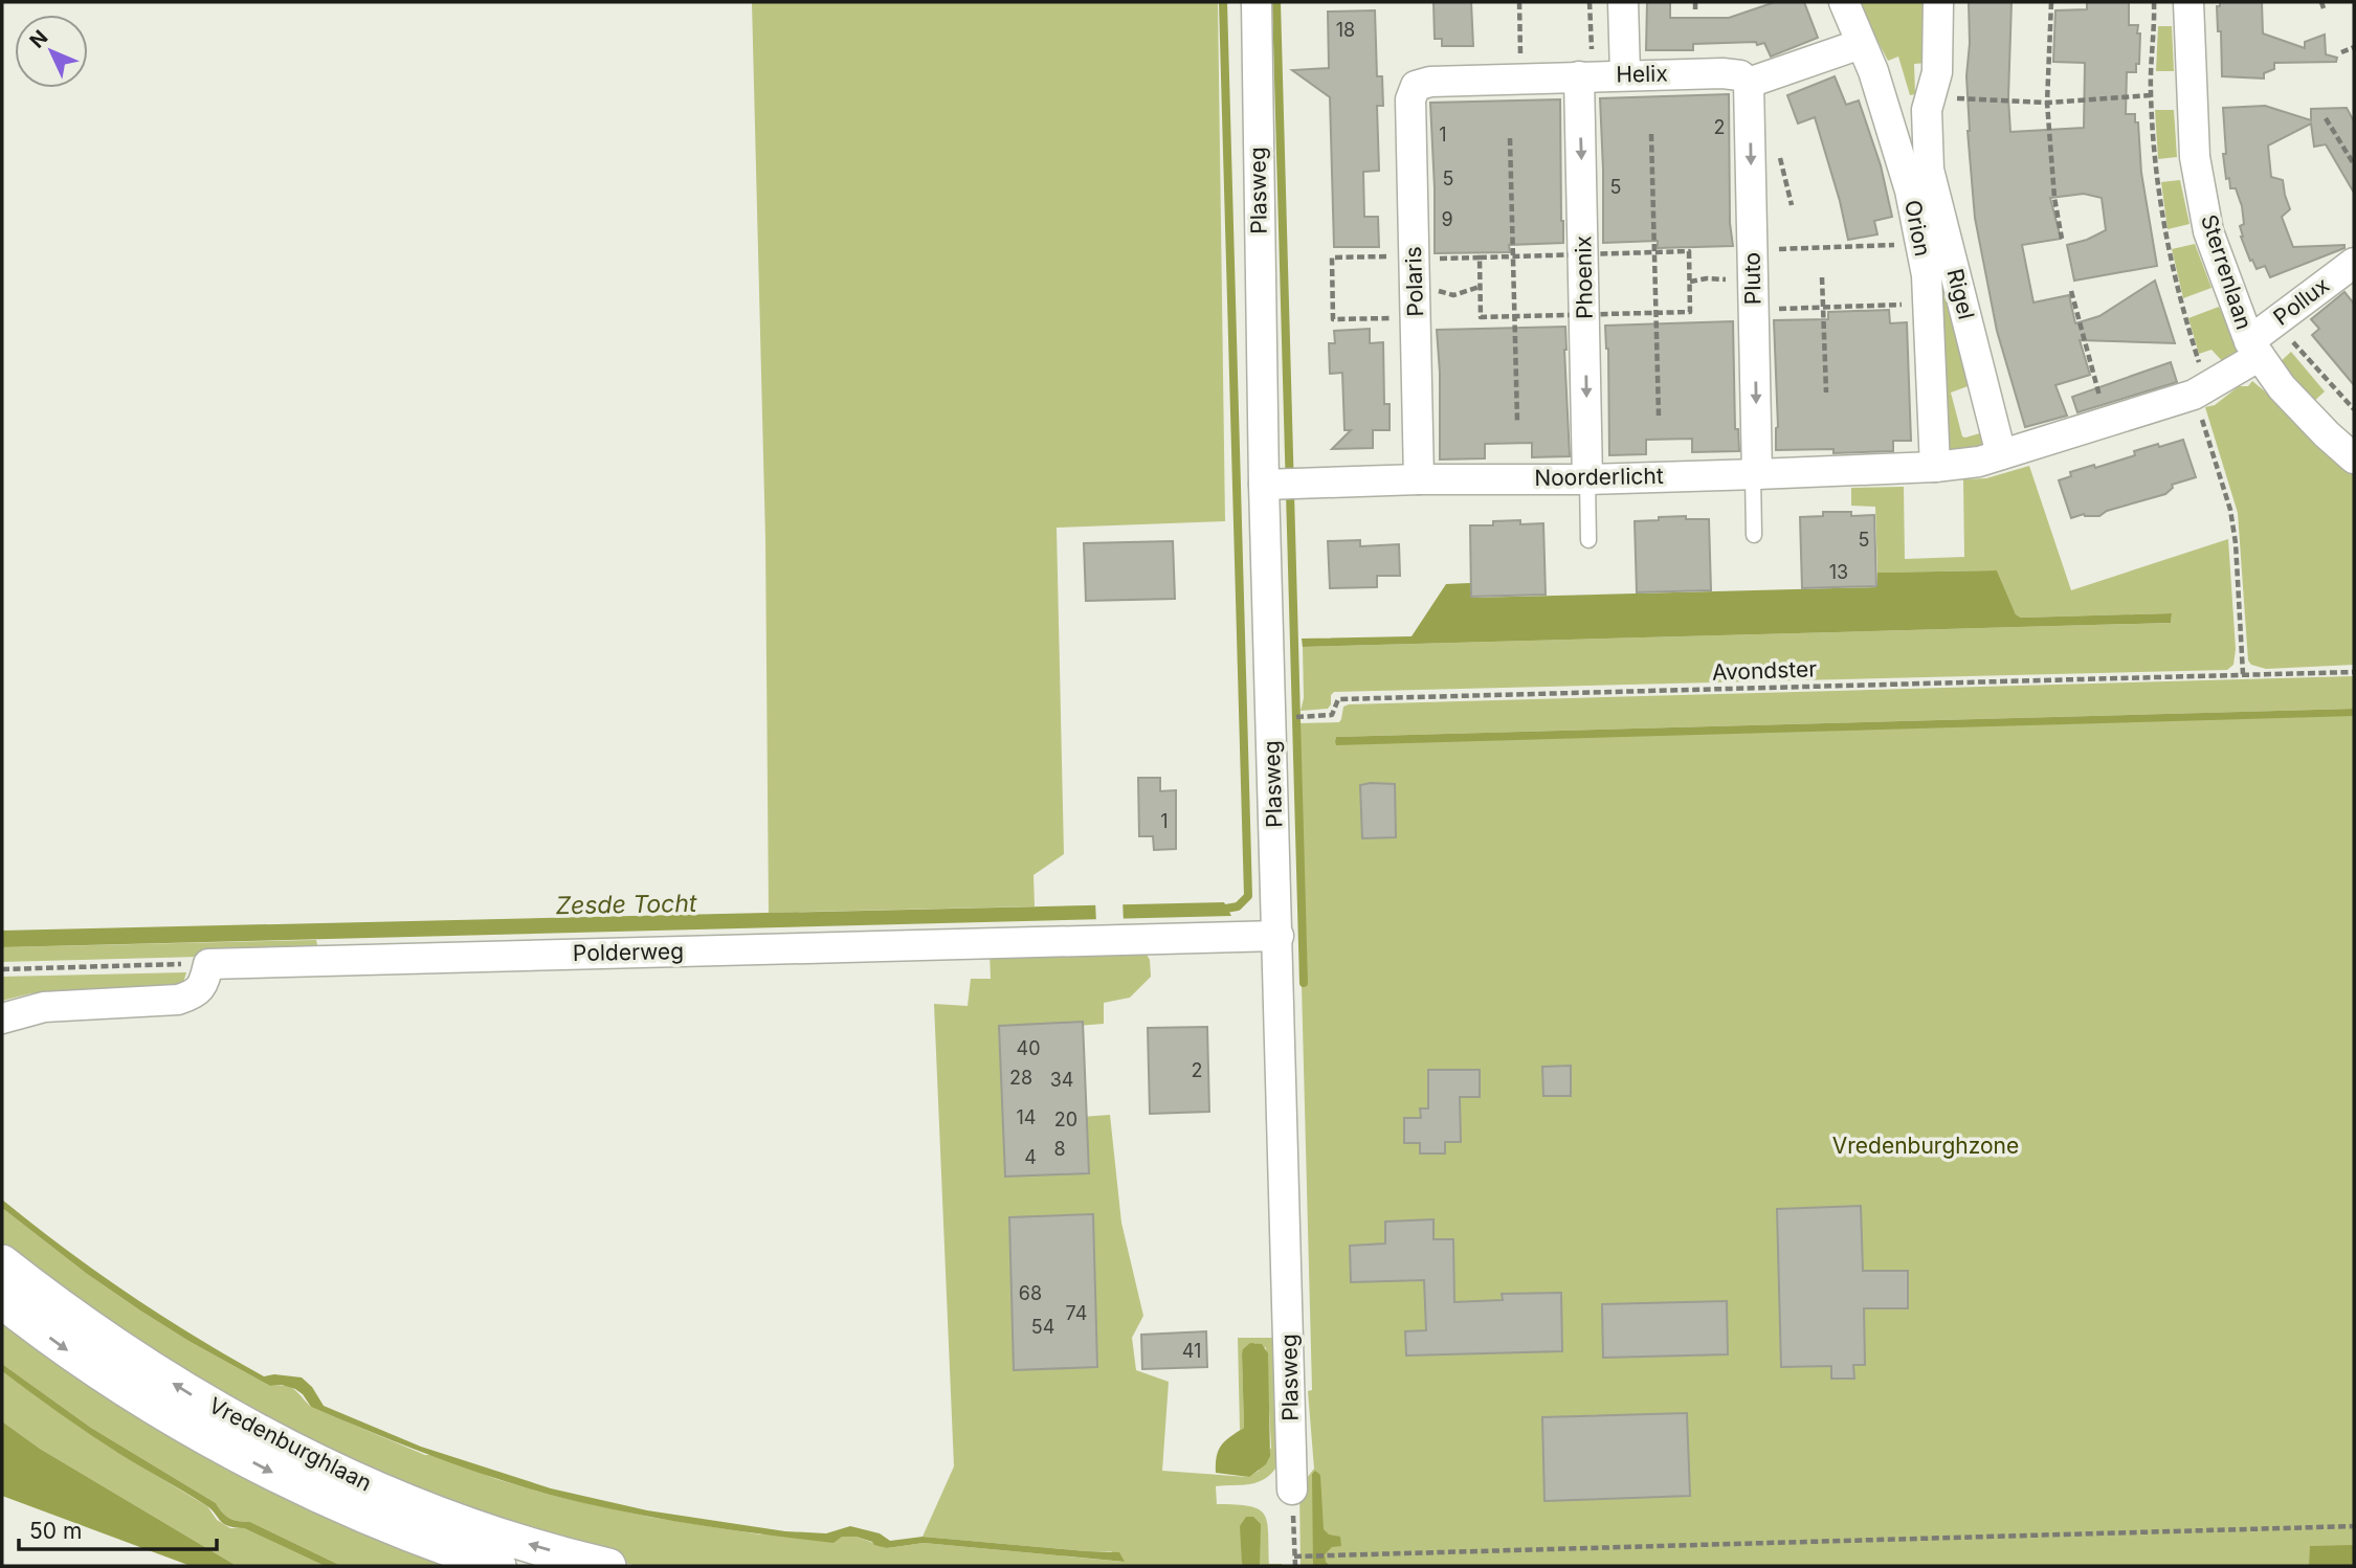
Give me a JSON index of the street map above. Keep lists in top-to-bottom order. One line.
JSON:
{"streets":{"street":["Helix","Plasweg","Orion","Sterrenlaan","Phoenix","Pluto","Polaris","Rigel","Pollux","Noorderlicht","Polderweg","Vredenburghlaan"],"path":["Avondster"]},"crossings":[["Helix","Phoenix"],["Helix","Pluto"],["Helix","Polaris"],["Plasweg","Noorderlicht"],["Plasweg","Polderweg"],["Orion","Noorderlicht"],["Sterrenlaan","Pollux"],["Phoenix","Noorderlicht"],["Pluto","Noorderlicht"],["Polaris","Noorderlicht"]],"one_way":["Phoenix","Pluto"],"water":["Zesde Tocht"],"parks":["Vredenburghzone"],"house_numbers":["18","2","1","5","5","9","5","13","1","40","2","28","34","14","20","8","4","68","74","54","41"],"scale_bar":"50 m","north":"top left"}
